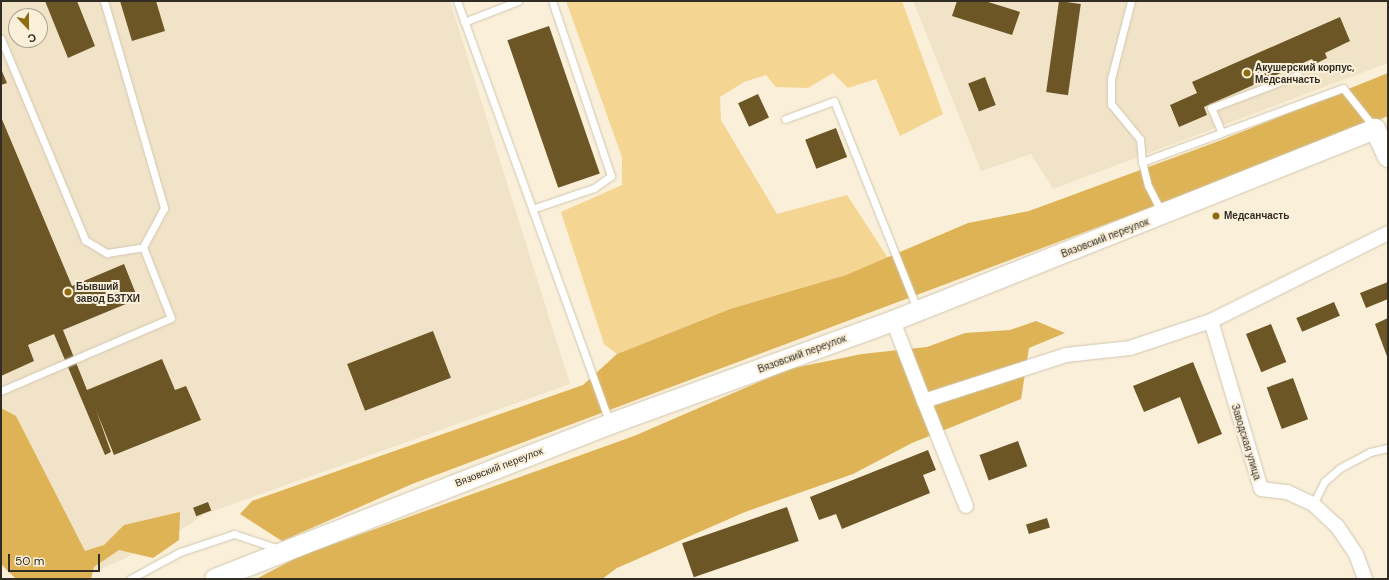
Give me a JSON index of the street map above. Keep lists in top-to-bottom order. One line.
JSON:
{"streets":{"street":["Вязовский переулок","Заводская улица"]},"places":["Акушерский корпус, Медсанчасть","Медсанчасть","Бывший завод БЗТХИ"],"scale_bar":"50 m","north":"bottom"}
